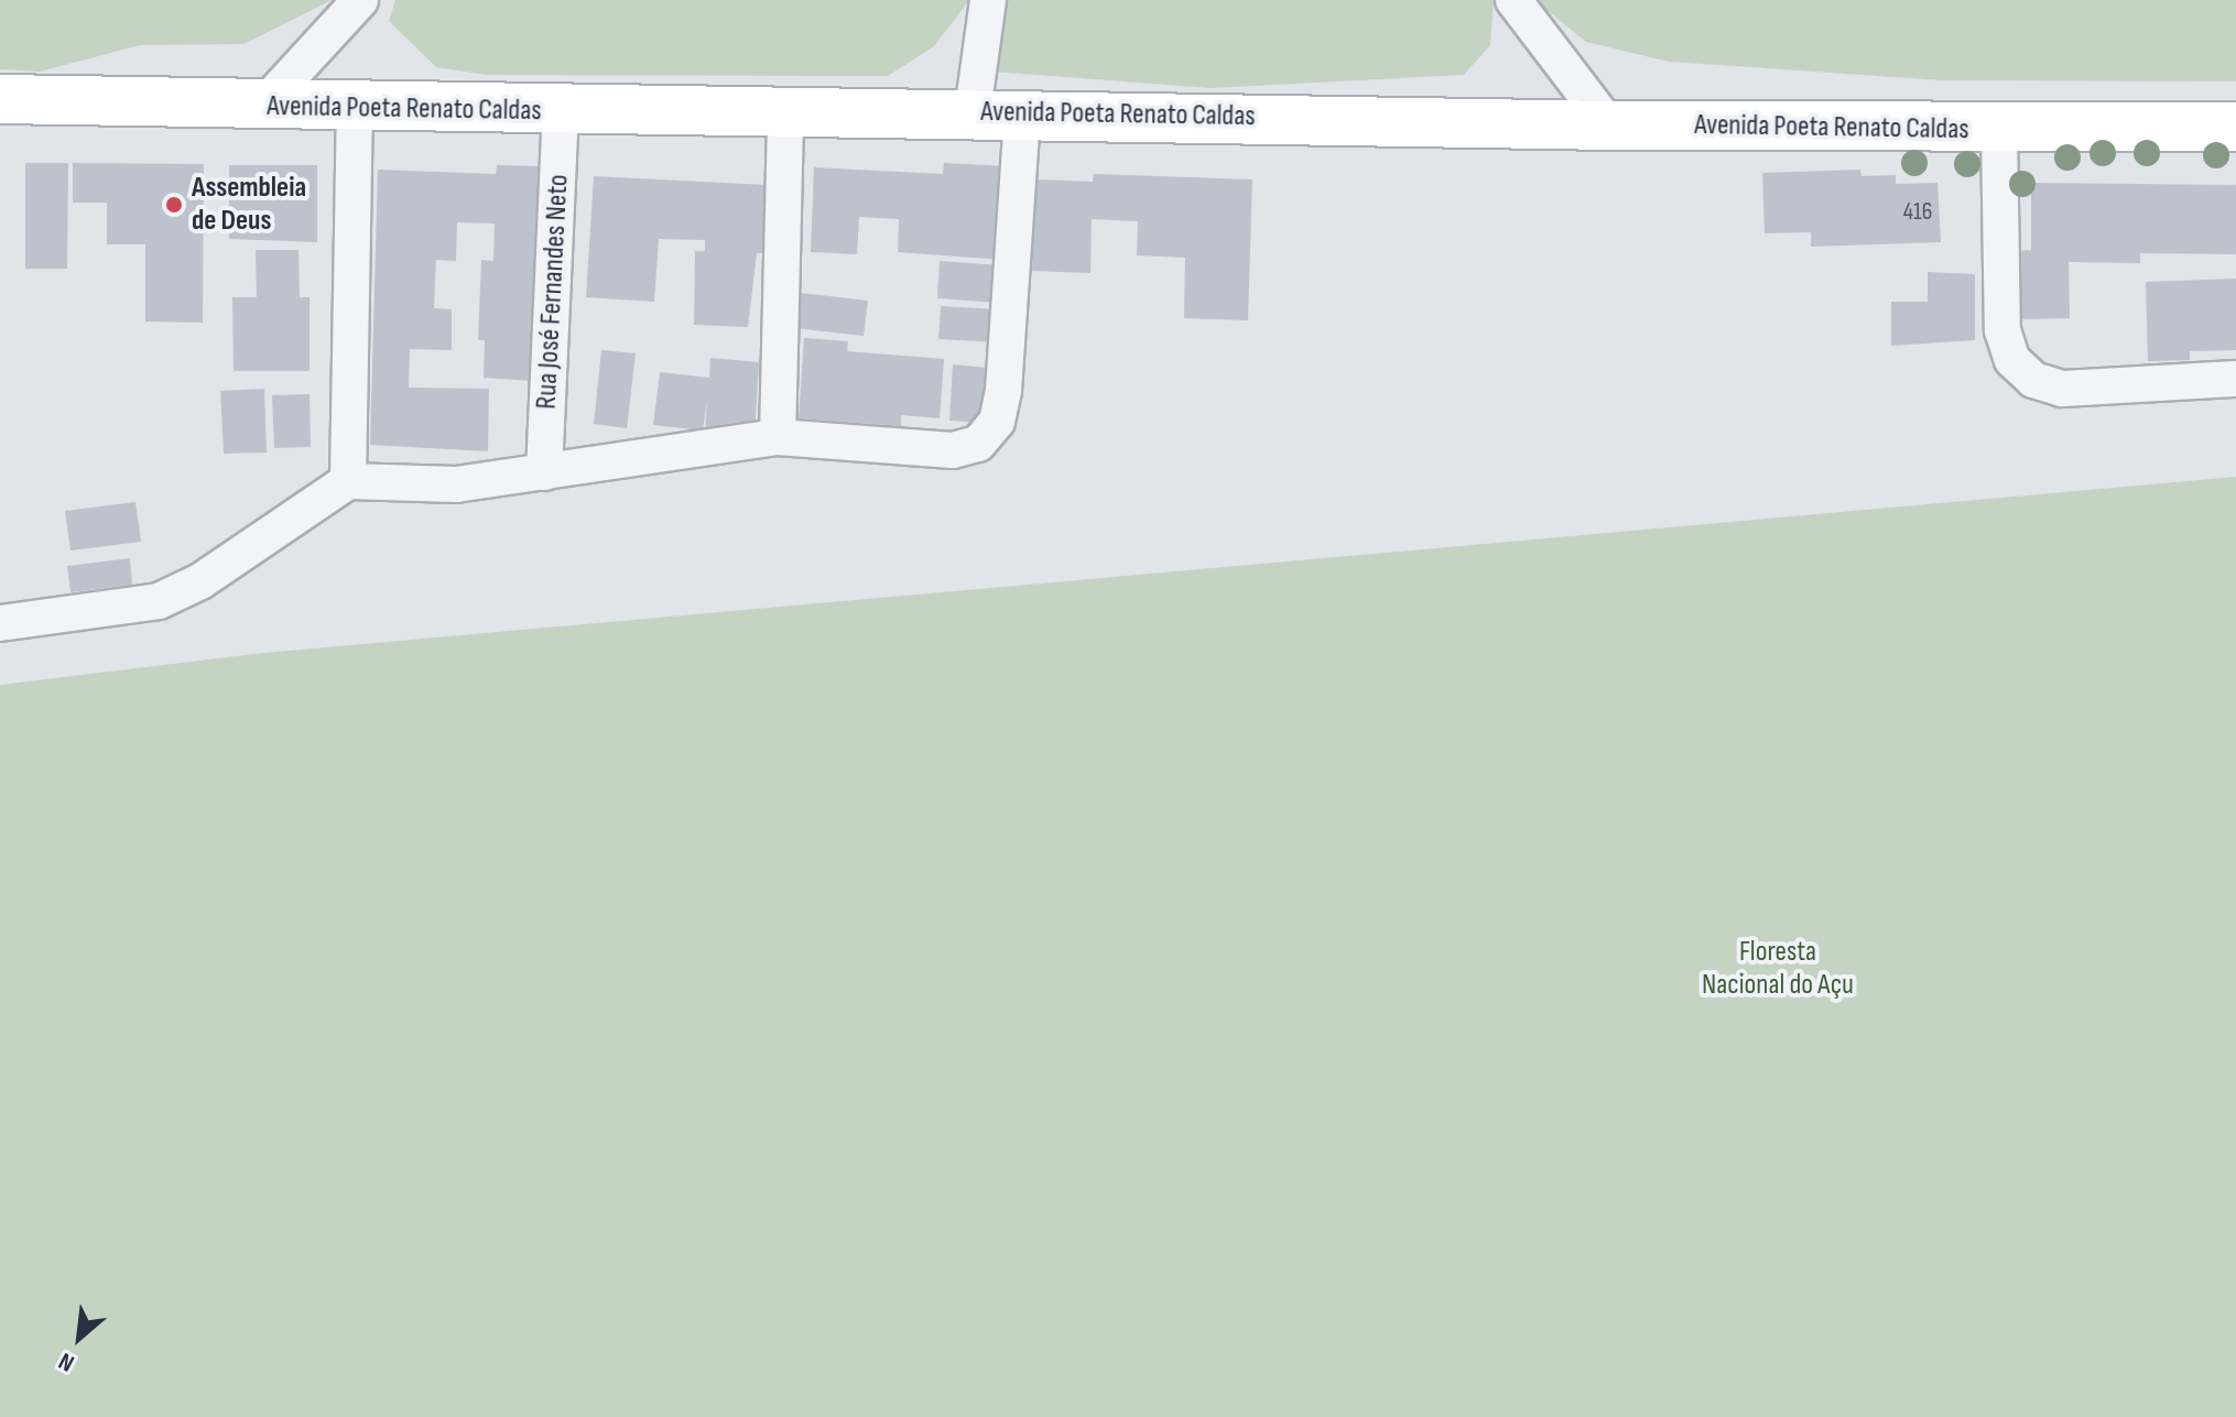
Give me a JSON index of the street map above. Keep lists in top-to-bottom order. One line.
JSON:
{"streets":{"main road":["Avenida Poeta Renato Caldas"],"street":["Rua José Fernandes Neto"]},"crossings":[["Avenida Poeta Renato Caldas","Rua José Fernandes Neto"]],"parks":["Floresta Nacional do Açu"],"places":["Assembleia de Deus"],"house_numbers":["416"],"north":"bottom left"}
